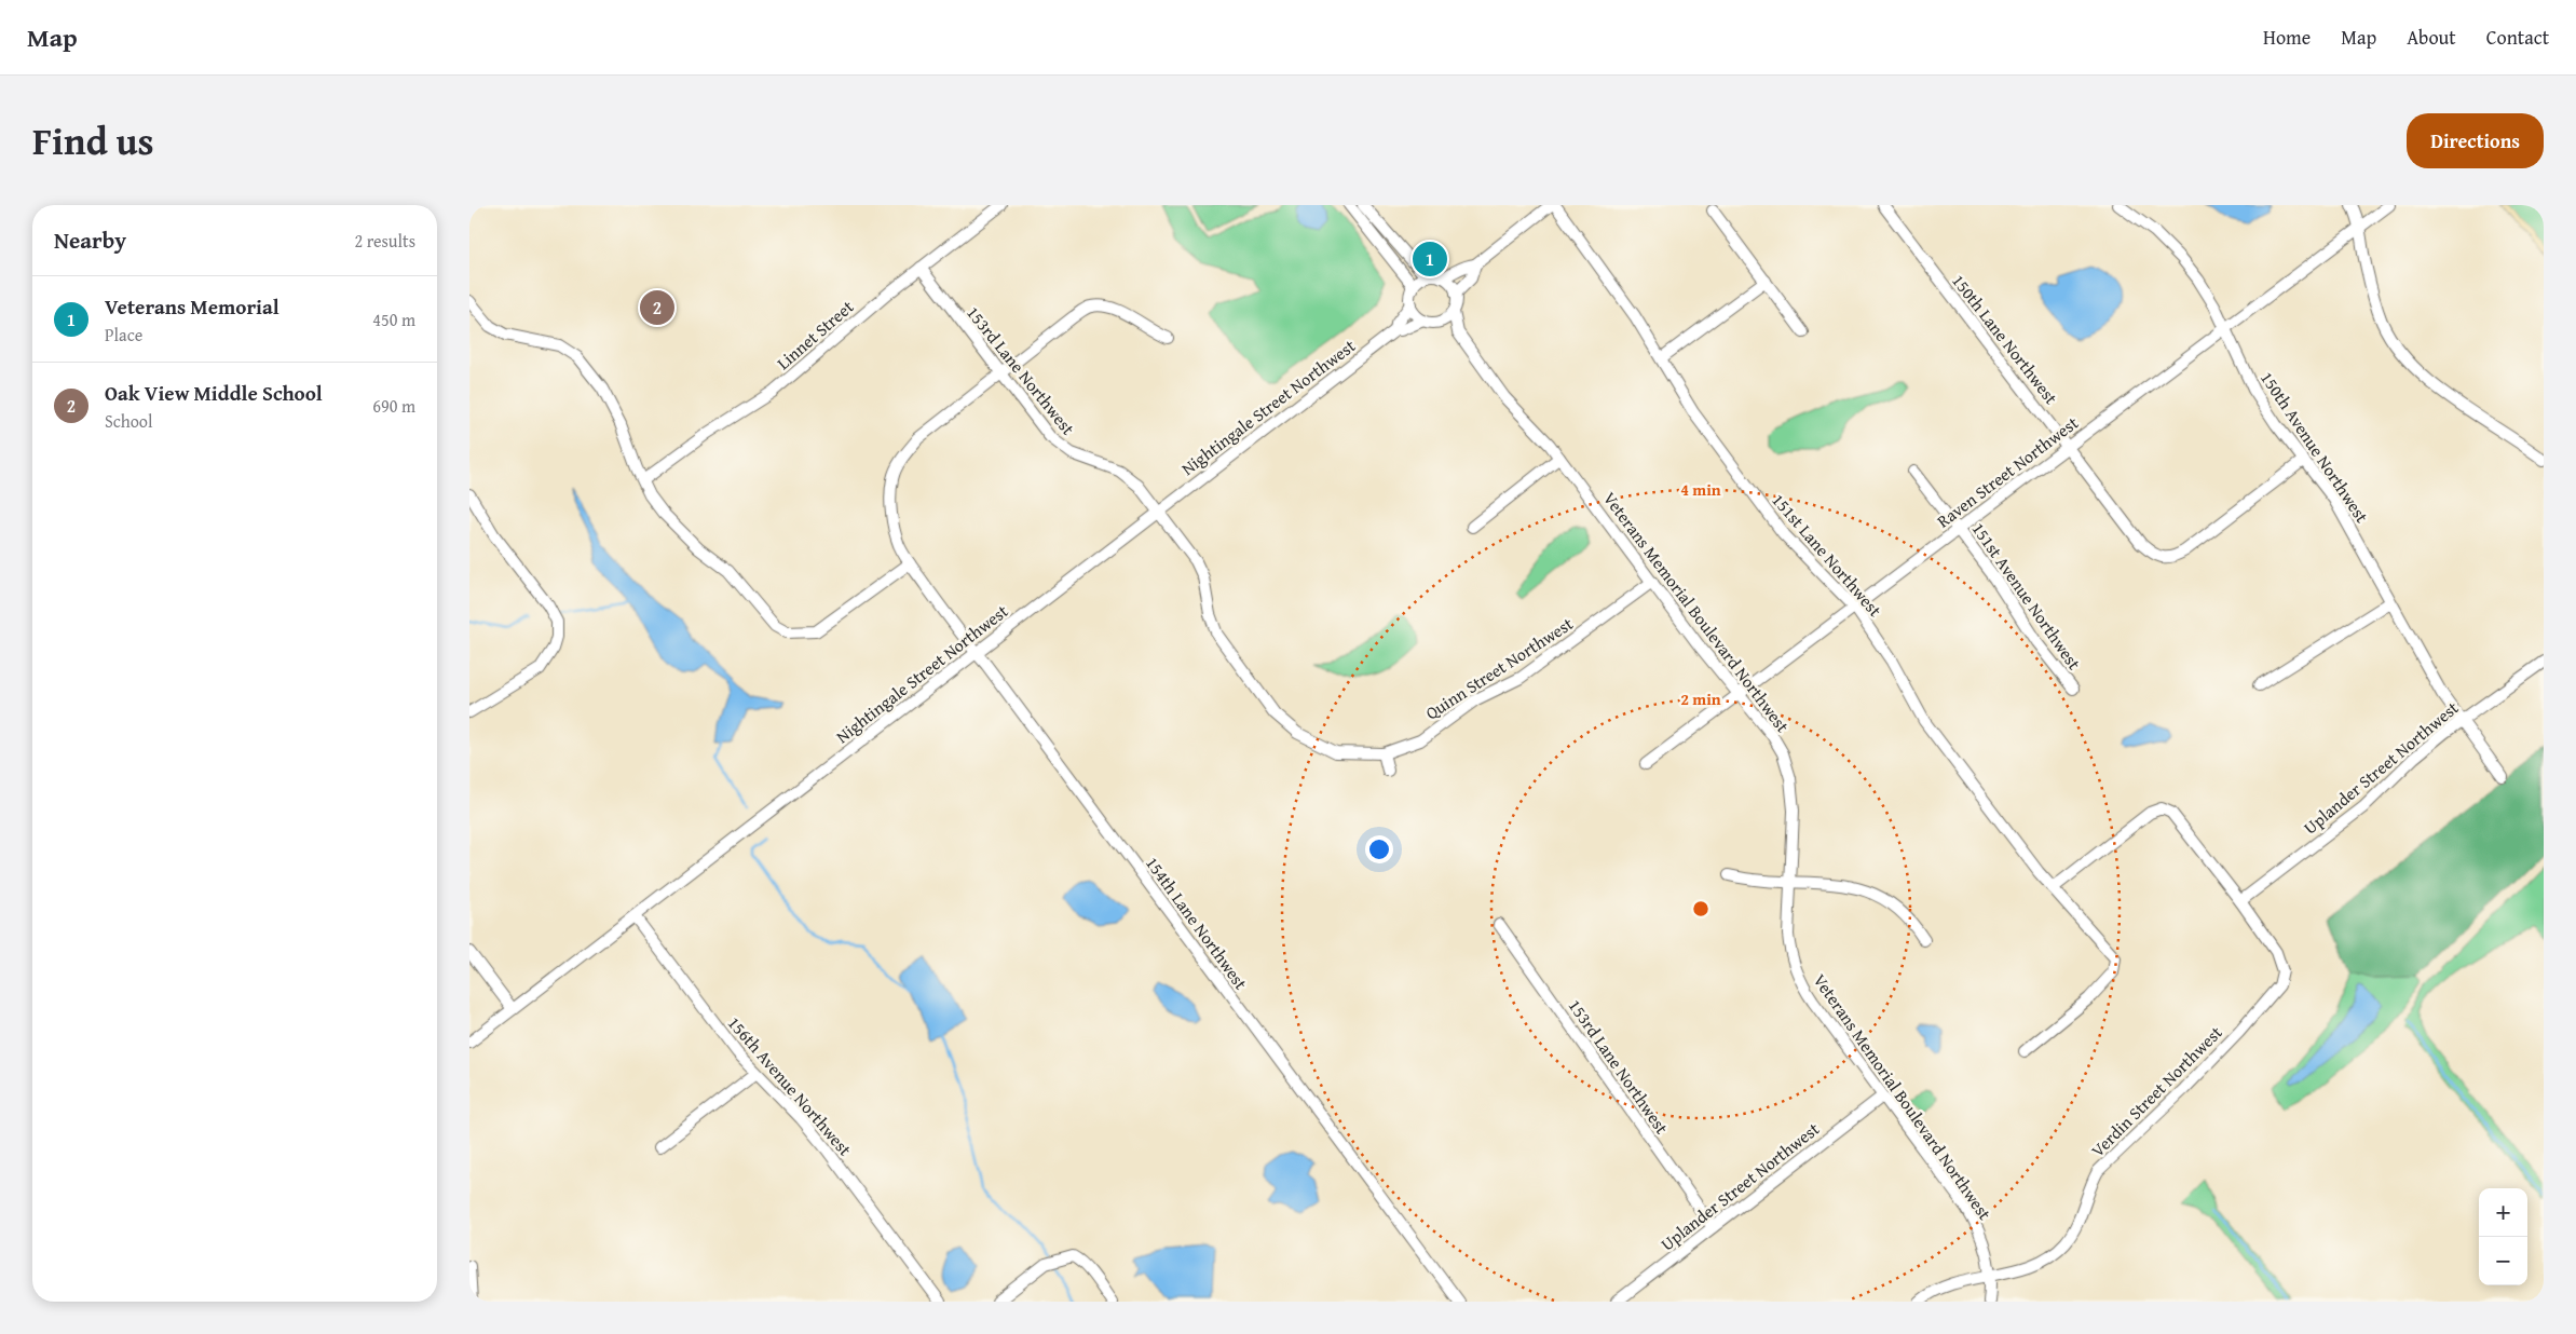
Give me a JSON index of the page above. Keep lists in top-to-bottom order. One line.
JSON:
{"streets":{"street":["Linnet Street","150th Lane Northwest","153rd Lane Northwest","Nightingale Street Northwest","150th Avenue Northwest","Raven Street Northwest","151st Lane Northwest","151st Avenue Northwest","Veterans Memorial Boulevard Northwest","Quinn Street Northwest","Uplander Street Northwest","154th Lane Northwest","156th Avenue Northwest","Verdin Street Northwest"]},"crossings":[["Linnet Street","153rd Lane Northwest"],["150th Lane Northwest","150th Avenue Northwest"],["150th Lane Northwest","Raven Street Northwest"],["153rd Lane Northwest","Nightingale Street Northwest"],["153rd Lane Northwest","Quinn Street Northwest"],["153rd Lane Northwest","Uplander Street Northwest"],["153rd Lane Northwest","154th Lane Northwest"],["Nightingale Street Northwest","Veterans Memorial Boulevard Northwest"],["Nightingale Street Northwest","154th Lane Northwest"],["Nightingale Street Northwest","156th Avenue Northwest"],["150th Avenue Northwest","Raven Street Northwest"],["150th Avenue Northwest","Uplander Street Northwest"],["Raven Street Northwest","151st Lane Northwest"],["Raven Street Northwest","151st Avenue Northwest"],["Raven Street Northwest","Veterans Memorial Boulevard Northwest"],["Veterans Memorial Boulevard Northwest","Quinn Street Northwest"],["Veterans Memorial Boulevard Northwest","Uplander Street Northwest"],["Veterans Memorial Boulevard Northwest","Verdin Street Northwest"],["Uplander Street Northwest","Verdin Street Northwest"]],"page":{"header":"Map","nav":["Home","Map","About","Contact"],"title":"Find us","buttons":"Directions","heading":["Nearby","2 results"],"pins":["1","2"],"list":[{"mark":"1","name":"Veterans Memorial","note":"Place","value":"450 m"},{"mark":"2","name":"Oak View Middle School","note":"School","value":"690 m"}],"map_buttons":["+","−"]},"rings":["4 min","2 min"]}
